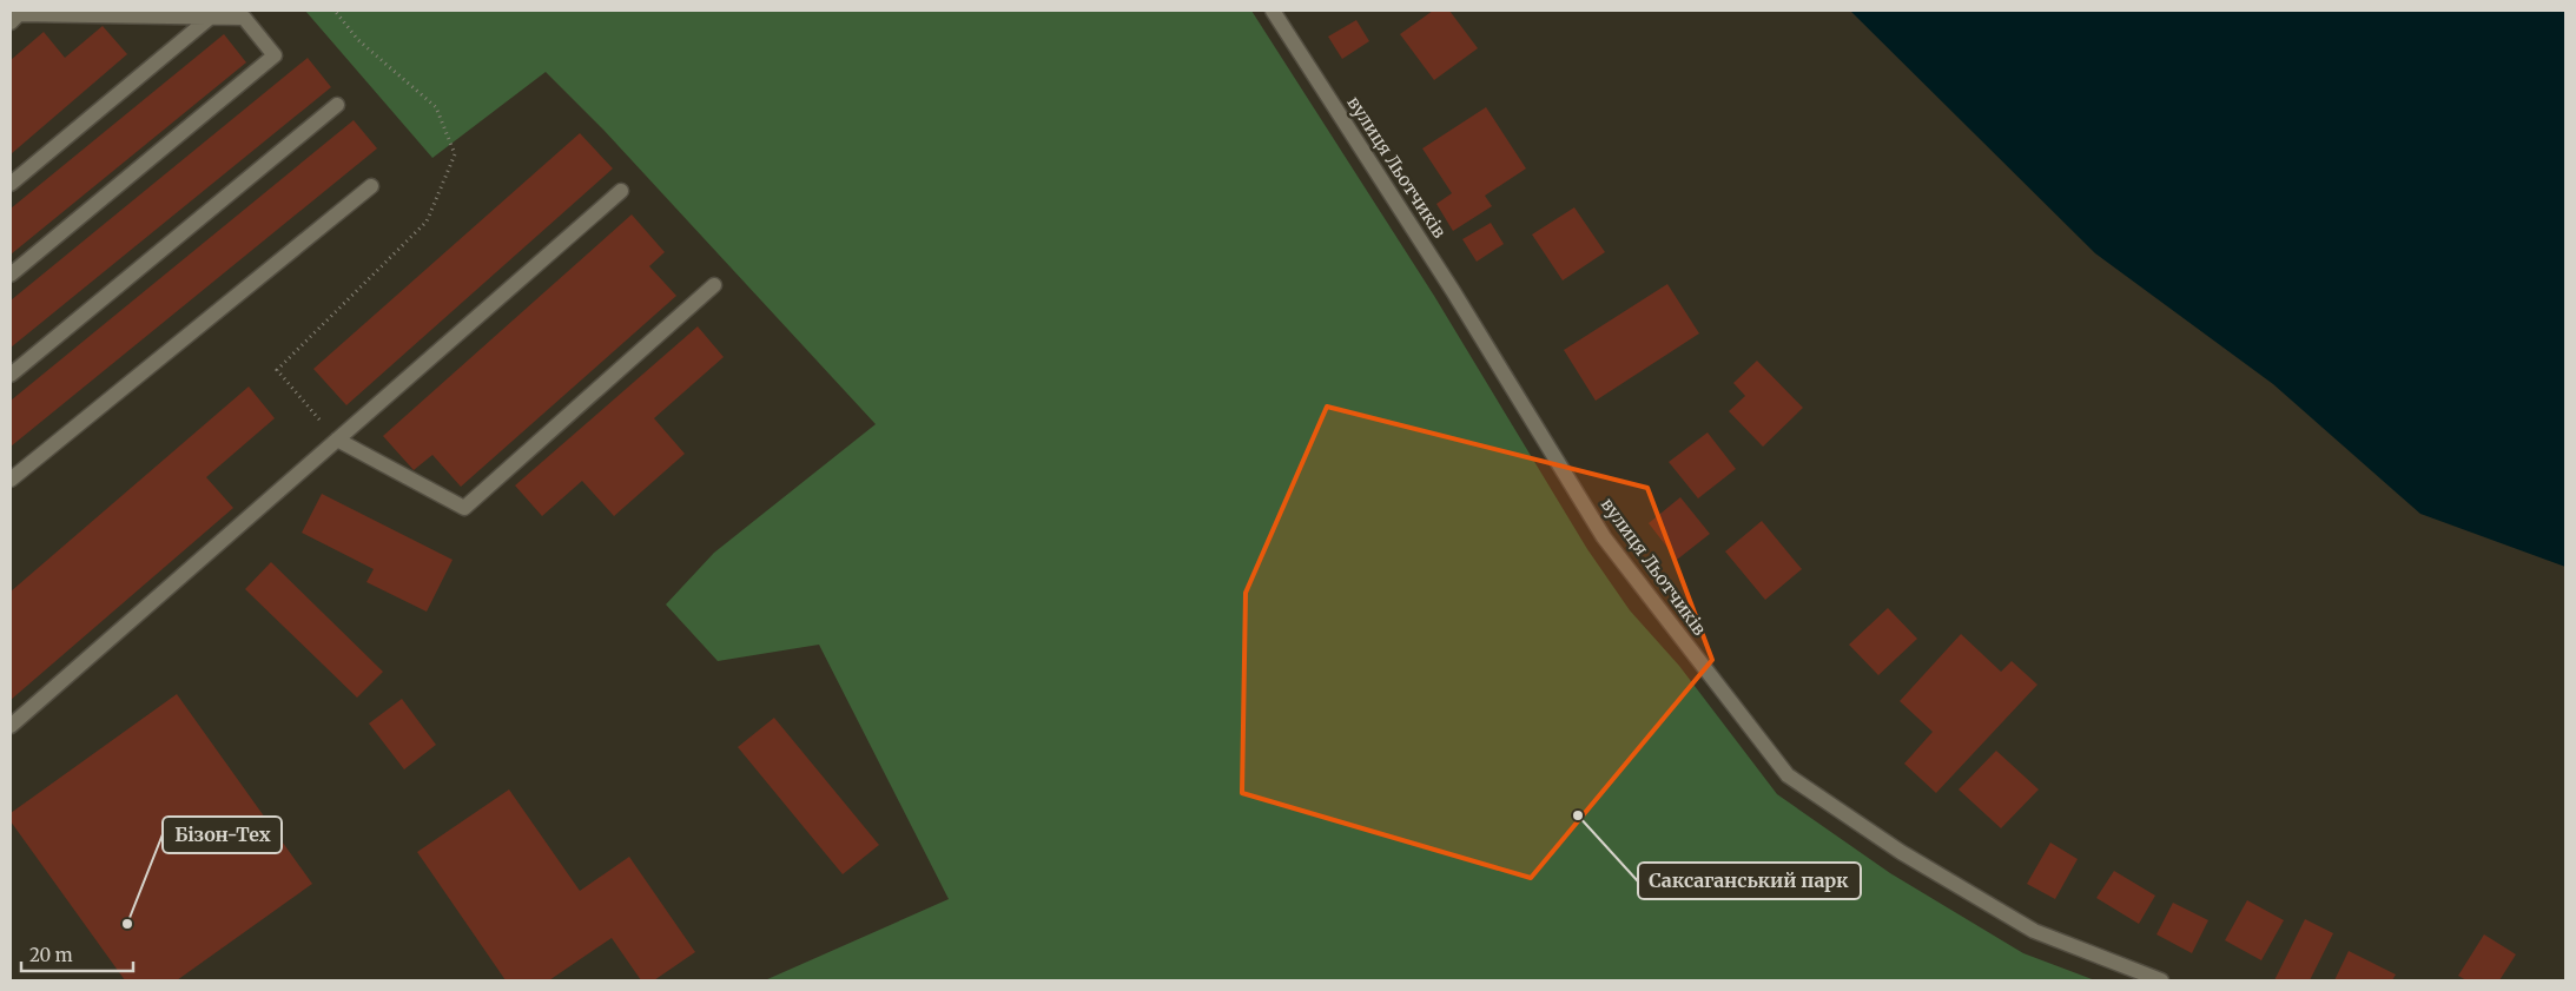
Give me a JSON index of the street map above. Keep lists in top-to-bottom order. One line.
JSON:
{"streets":{"street":["вулиця Льотчиків"]},"places":["Саксаганський парк","Бізон-Тех"],"scale_bar":"20 m"}
